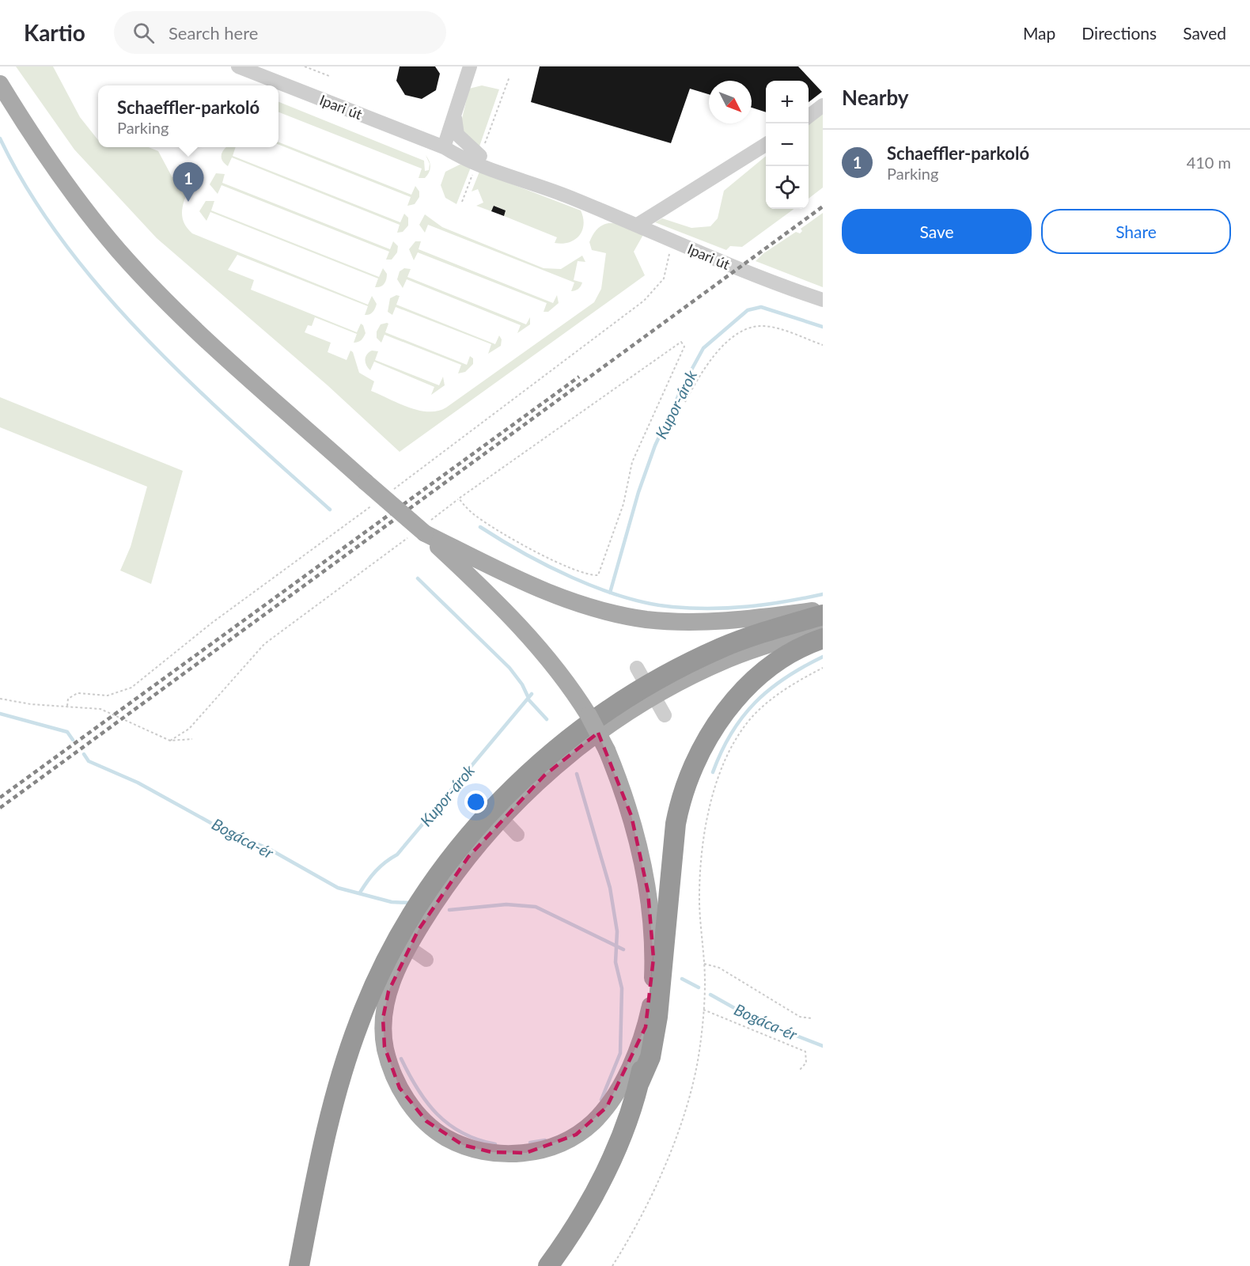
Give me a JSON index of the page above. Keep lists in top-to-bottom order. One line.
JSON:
{"streets":{"street":["Ipari út"]},"water":["Kupor-árok","Bogáca-ér"],"north":"bottom right","page":{"header":"Kartio","search":"Search here","nav":["Map","Directions","Saved"],"heading":"Nearby","map_buttons":["+","−"],"popup":["Schaeffler-parkoló","Parking"],"list":[{"mark":"1","name":"Schaeffler-parkoló","note":"Parking","value":"410 m"}],"pins":"1","buttons":["Save","Share"]}}
